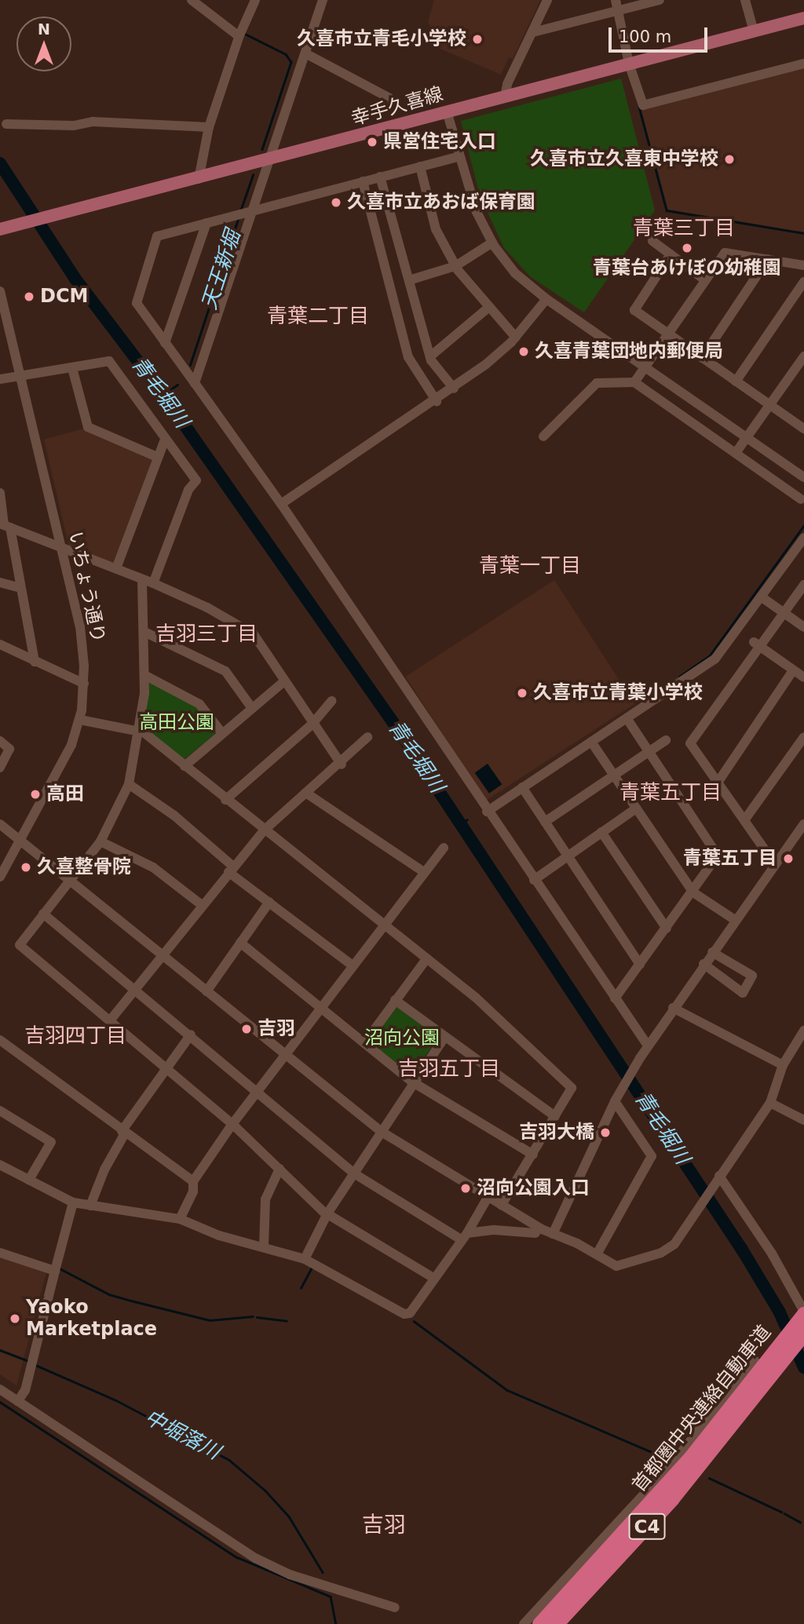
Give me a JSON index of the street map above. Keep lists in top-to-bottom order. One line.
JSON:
{"streets":{"highway":["首都圏中央連絡自動車道","C4"],"main road":["幸手久喜線"],"street":["いちょう通り"]},"districts":["青葉三丁目","青葉二丁目","青葉一丁目","吉羽三丁目","青葉五丁目","吉羽四丁目","吉羽五丁目","吉羽"],"water":["天王新堀","青毛堀川","中堀落川"],"parks":["高田公園","沼向公園"],"places":["久喜市立青毛小学校","県営住宅入口","久喜市立久喜東中学校","久喜市立あおば保育園","青葉台あけぼの幼稚園","DCM","久喜青葉団地内郵便局","久喜市立青葉小学校","高田","青葉五丁目","久喜整骨院","吉羽","吉羽大橋","沼向公園入口","Yaoko Marketplace"],"scale_bar":"100 m","north":"top"}
